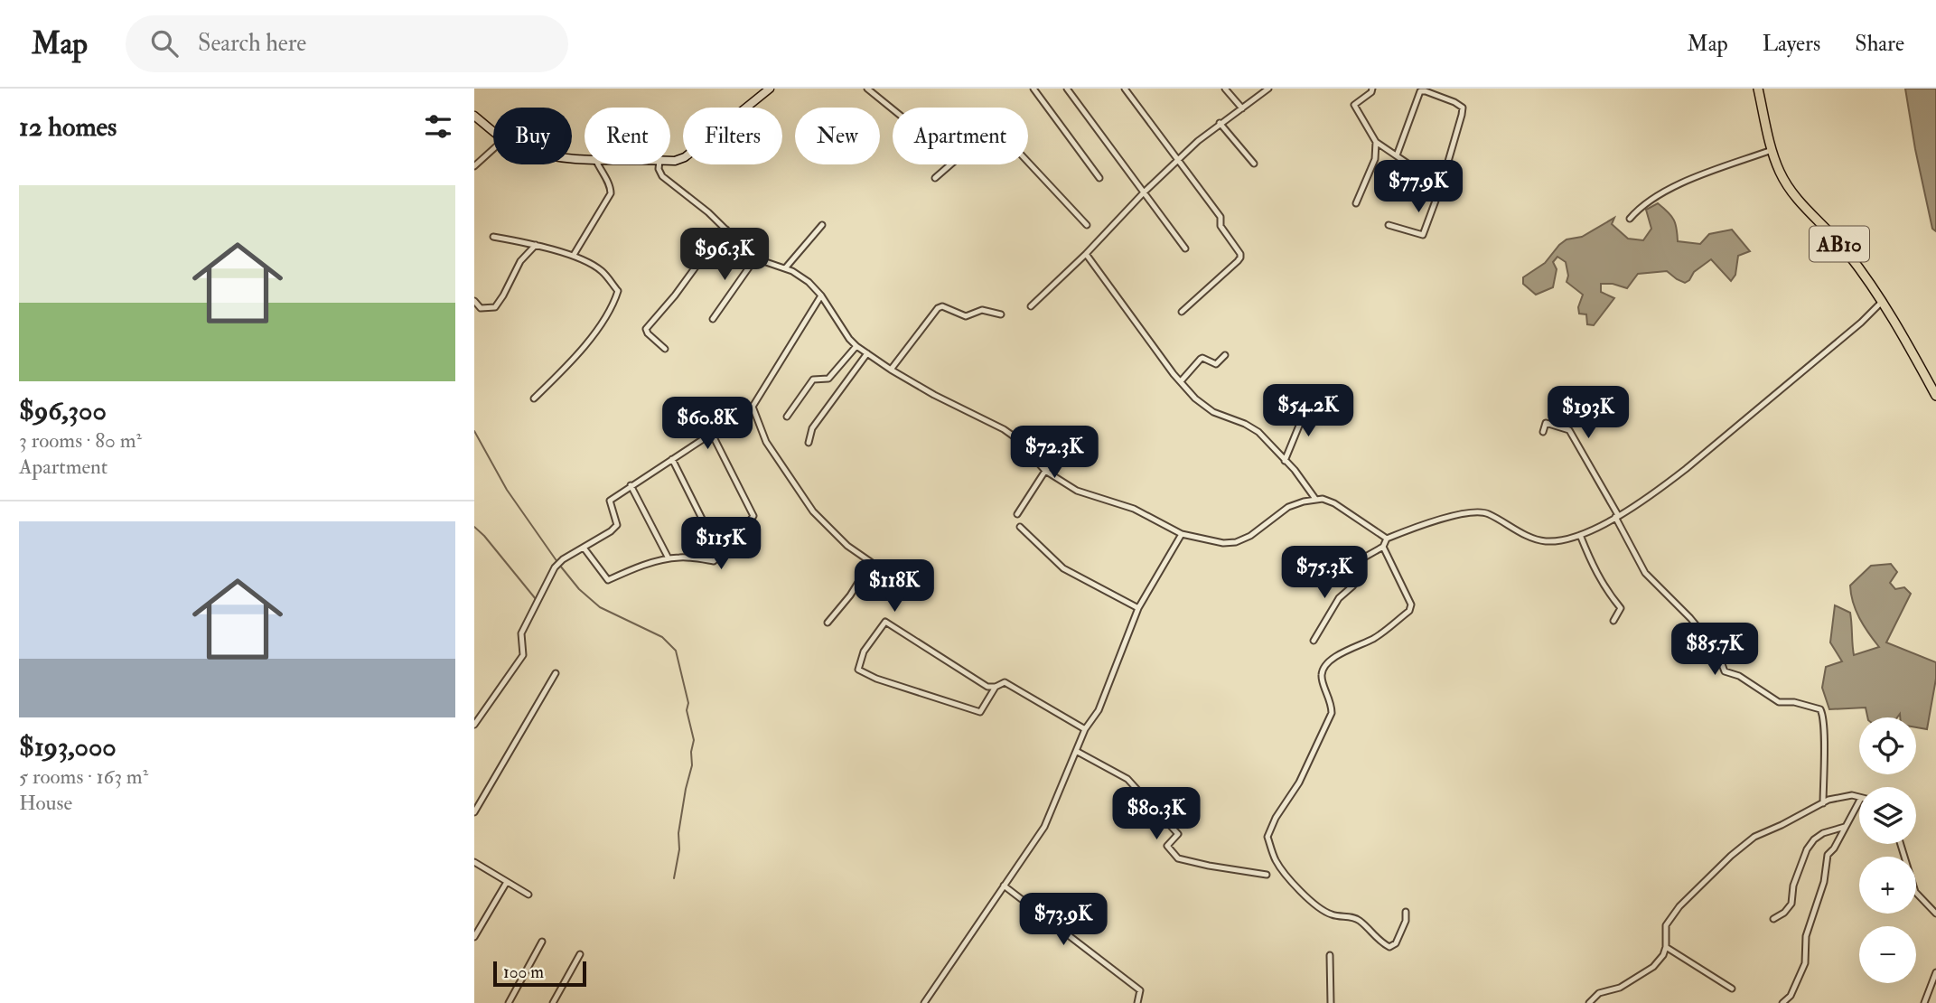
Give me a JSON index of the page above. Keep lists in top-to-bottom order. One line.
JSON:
{"streets":{"main road":["AB10"]},"scale_bar":"100 m","page":{"header":"Map","search":"Search here","nav":["Map","Layers","Share"],"heading":"12 homes","chip":["Buy","Rent","Filters","New","Apartment"],"price":["$77.9K","$96.3K","$54.2K","$193K","$60.8K","$72.3K","$115K","$75.3K","$118K","$85.7K","$80.3K","$73.9K"],"list":[{"name":"$96,300","note":"3 rooms · 80 m² · Apartment"},{"name":"$193,000","note":"5 rooms · 163 m² · House"}],"map_buttons":["+","−"],"scale":"100 m"}}
